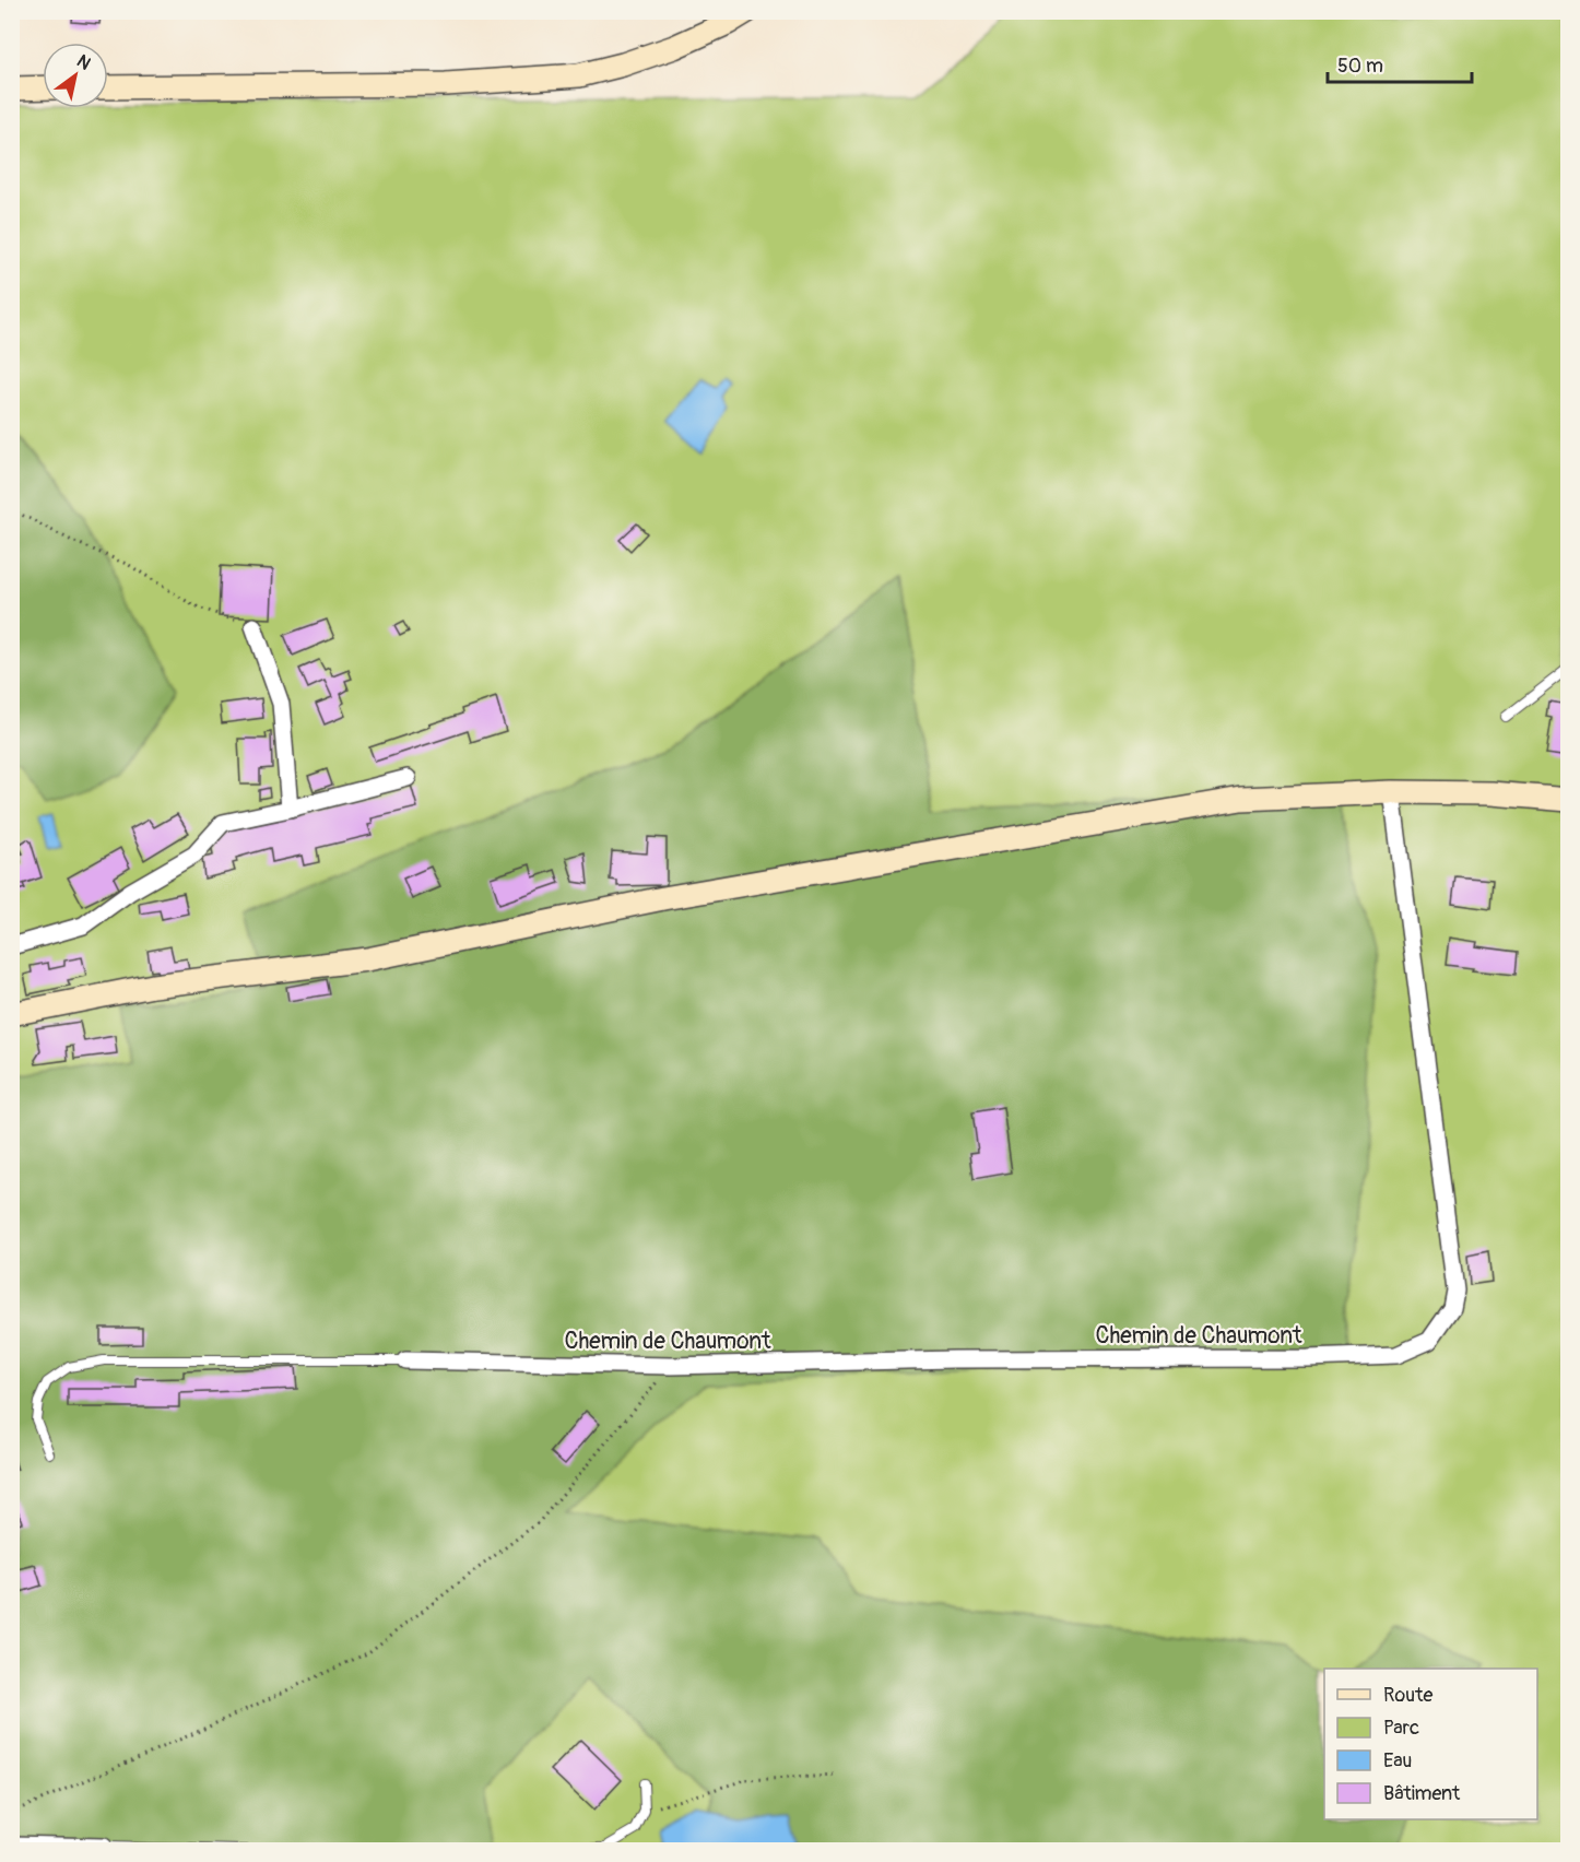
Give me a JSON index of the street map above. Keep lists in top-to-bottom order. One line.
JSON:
{"streets":{"street":["Chemin de Chaumont"]},"legend":["Route","Parc","Eau","Bâtiment"],"scale_bar":"50 m","north":"top right"}
